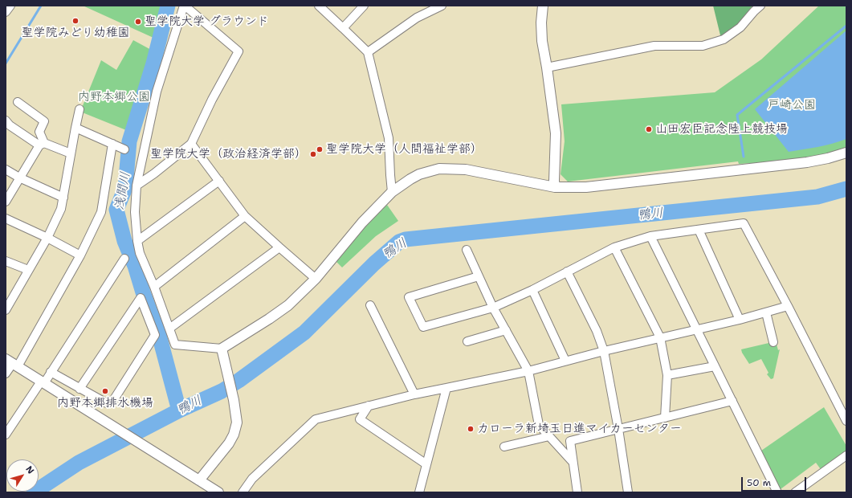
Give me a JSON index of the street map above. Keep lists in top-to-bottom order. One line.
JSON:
{"water":["浅間川","鴨川"],"parks":["内野本郷公園","戸崎公園"],"places":["聖学院みどり幼稚園","聖学院大学 グラウンド","山田宏臣記念陸上競技場","聖学院大学（人間福祉学部）","聖学院大学（政治経済学部）","内野本郷排水機場","カローラ新埼玉日進マイカーセンター"],"scale_bar":"50 m","north":"top right"}
